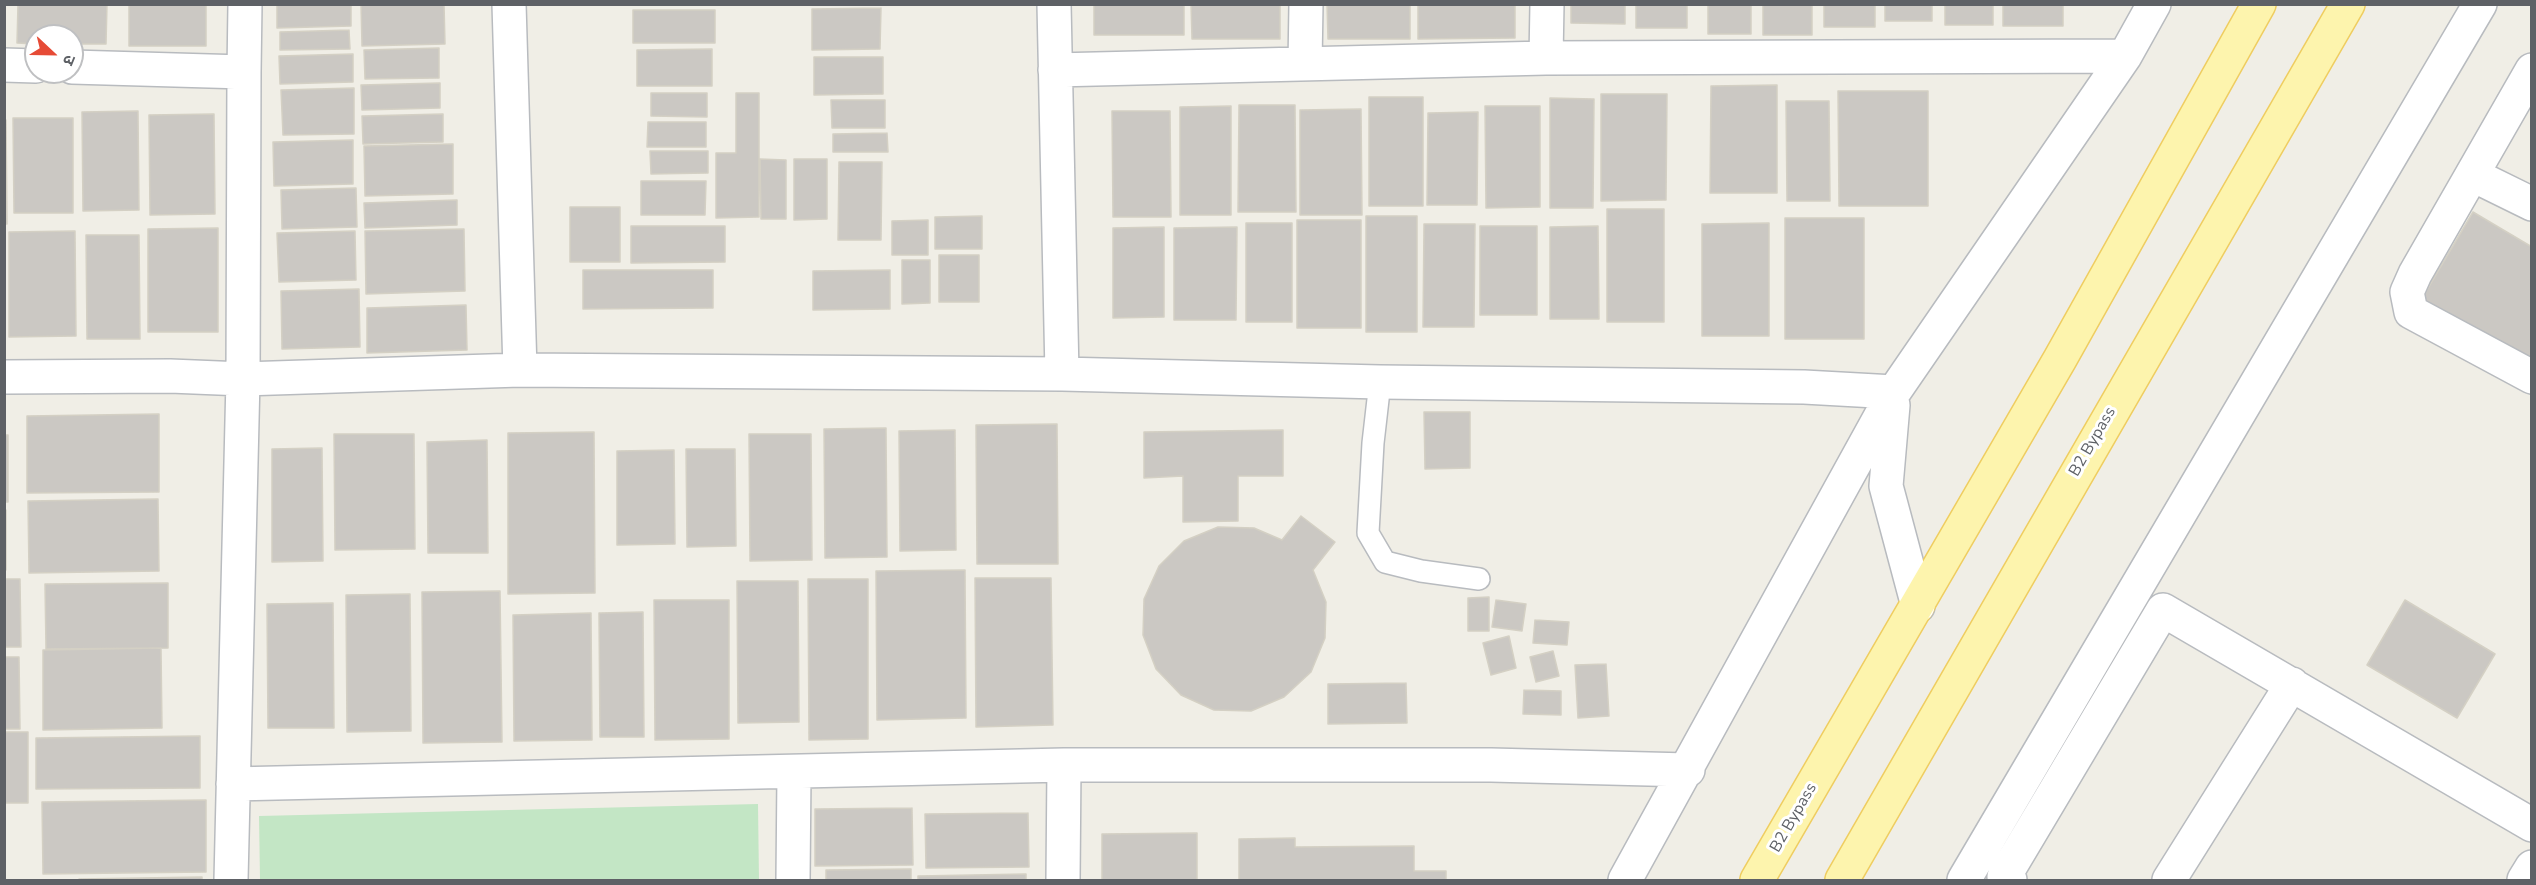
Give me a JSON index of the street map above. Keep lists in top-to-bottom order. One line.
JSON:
{"streets":{"main road":["B2 Bypass"]},"north":"right"}
